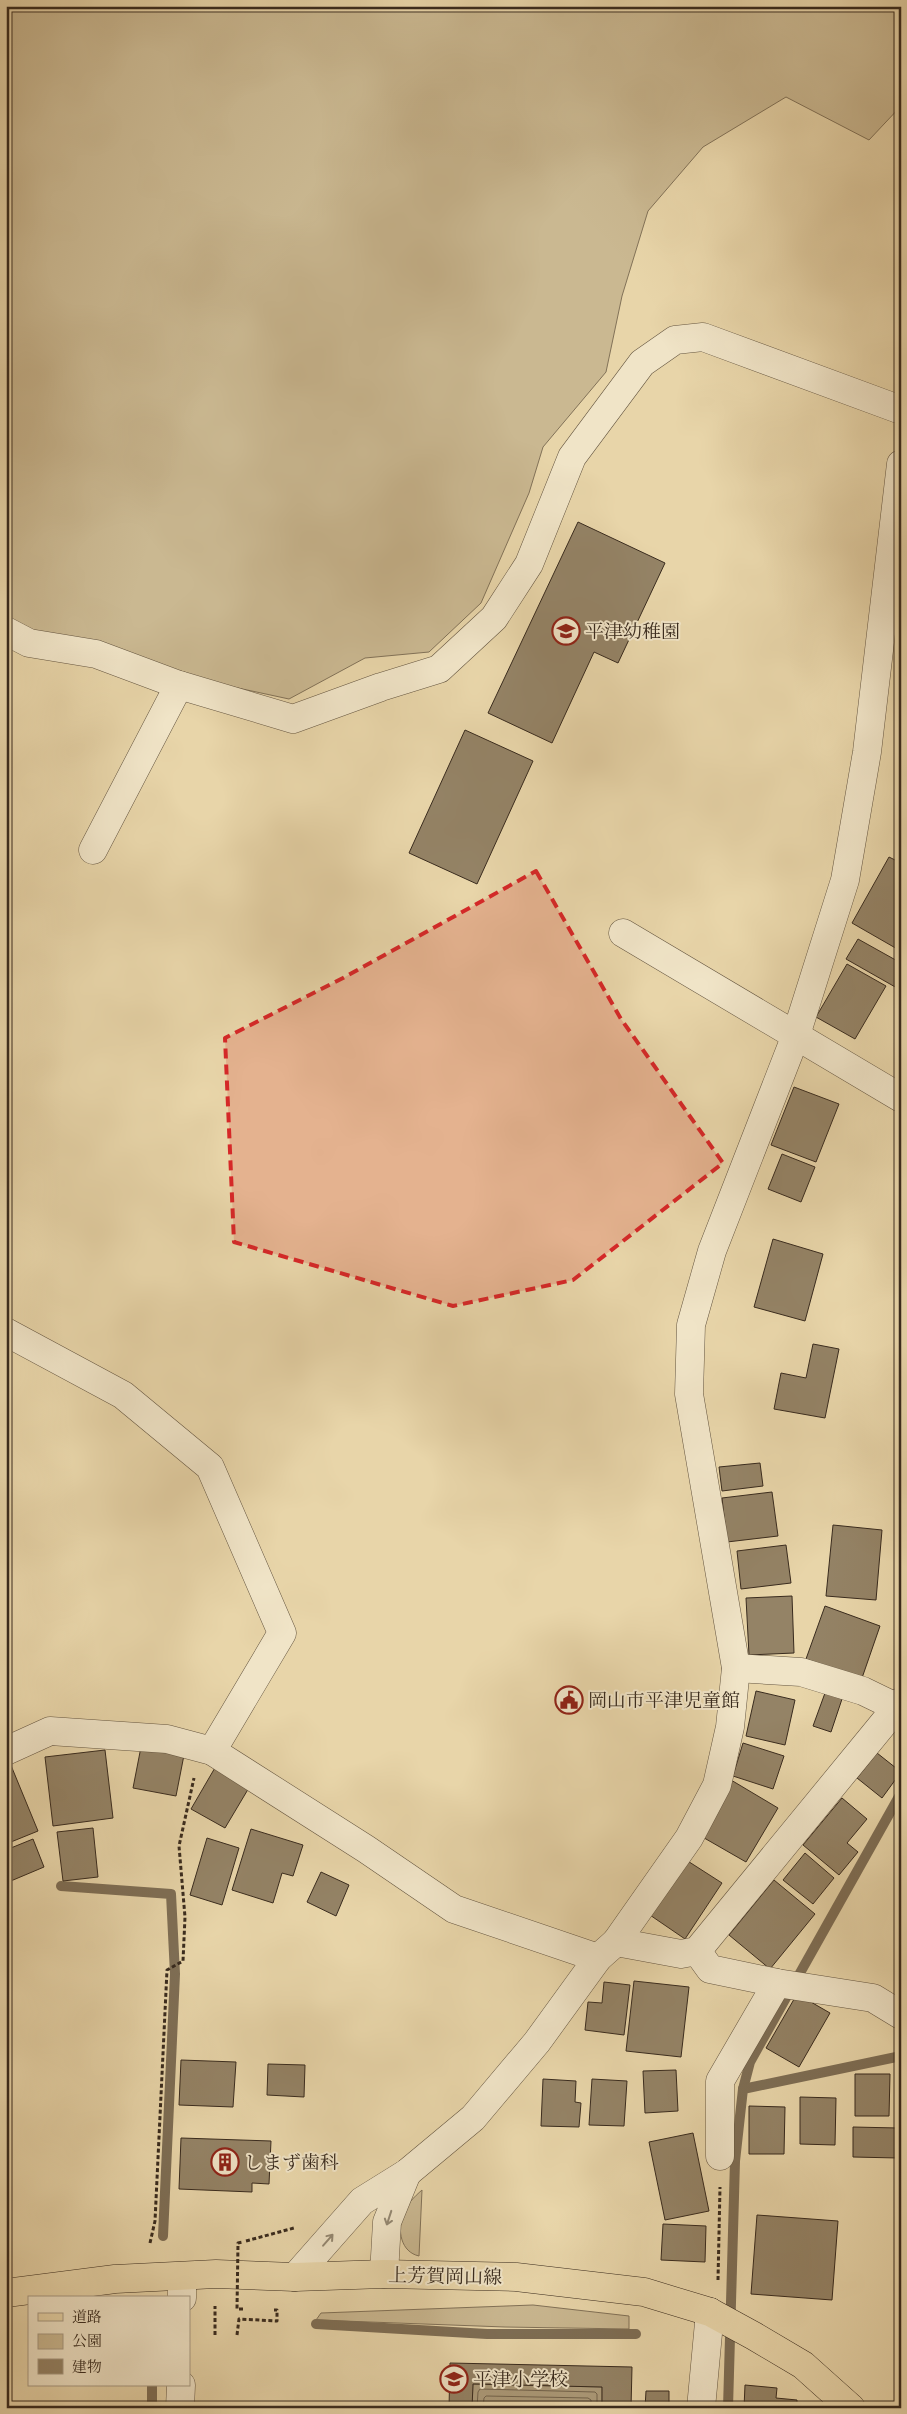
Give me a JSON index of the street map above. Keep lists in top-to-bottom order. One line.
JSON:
{"streets":{"main road":["上芳賀岡山線"]},"places":{"school or university":["平津幼稚園","平津小学校"],"public building":["岡山市平津児童館"],"building":["しまず歯科"]},"legend":["道路","公園","建物"]}
